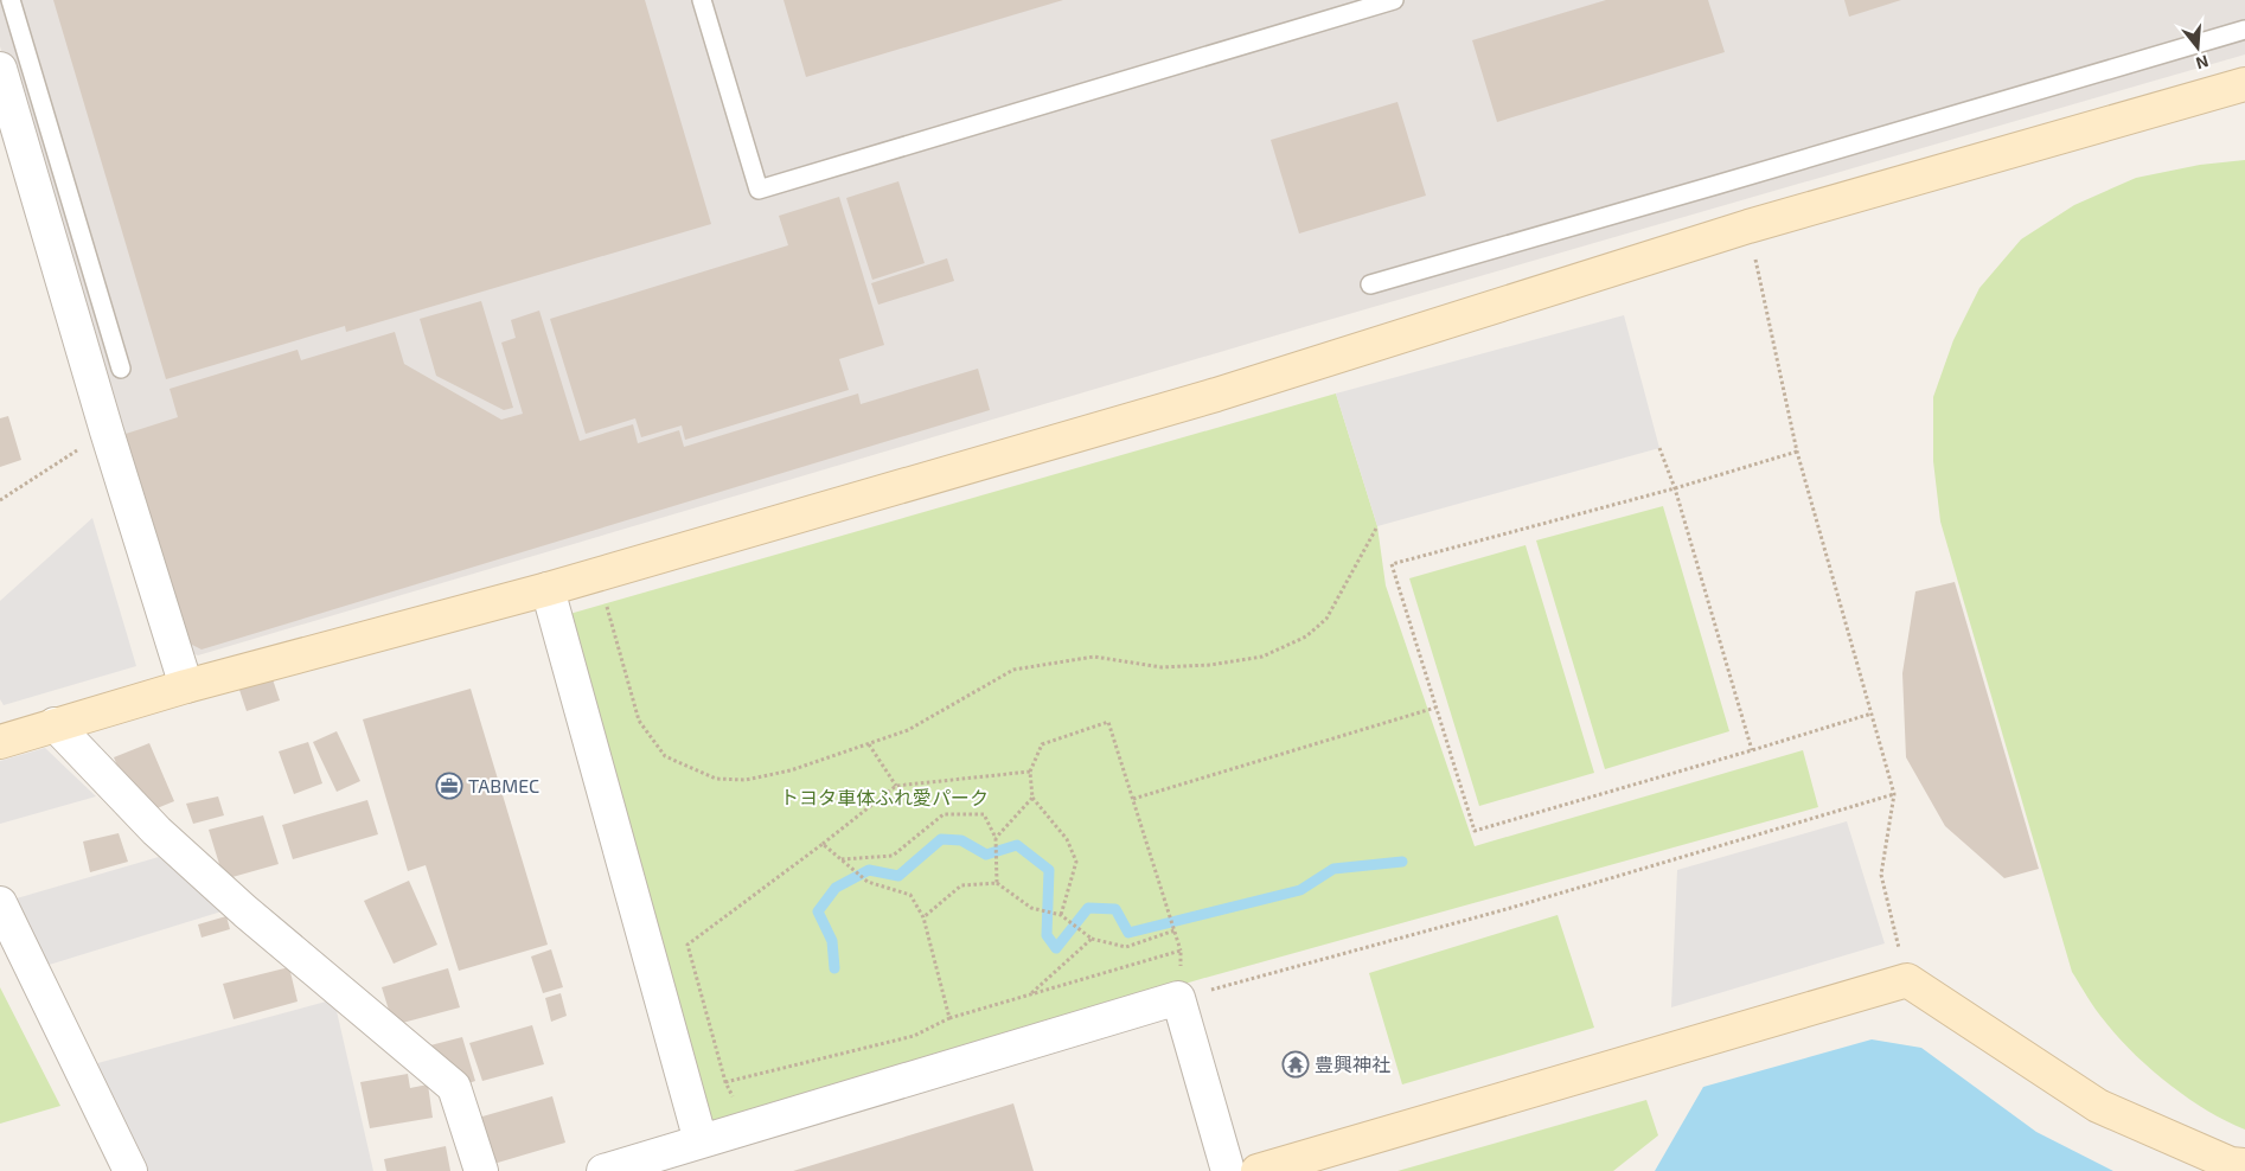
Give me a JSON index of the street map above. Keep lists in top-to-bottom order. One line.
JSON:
{"parks":["トヨタ車体ふれ愛パーク"],"places":{"office":["TABMEC"],"temple":["豊興神社"]},"north":"bottom"}
